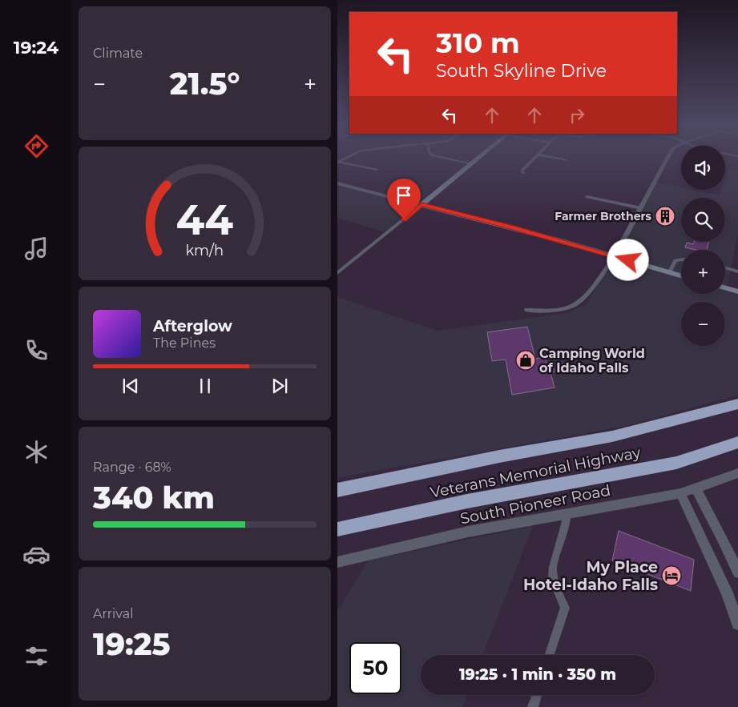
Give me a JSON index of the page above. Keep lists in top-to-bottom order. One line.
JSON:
{"streets":{"highway":["Veterans Memorial Highway"],"street":["South Pioneer Road"]},"places":{"building":["Farmer Brothers"],"shop":["Camping World of Idaho Falls"],"hotel":["My Place Hotel-Idaho Falls"]},"page":{"tabs":"19:24","tile":["Climate",["Range · 68%","340 km"],["Arrival","19:25"]],"turn":["310 m","South Skyline Drive"],"heat":["−","21.5°","+"],"map_buttons":["+","−"],"song":["Afterglow","The Pines"],"limit":"50","trip":"19:25 · 1 min · 350 m","gauge":["44","km/h"]}}
